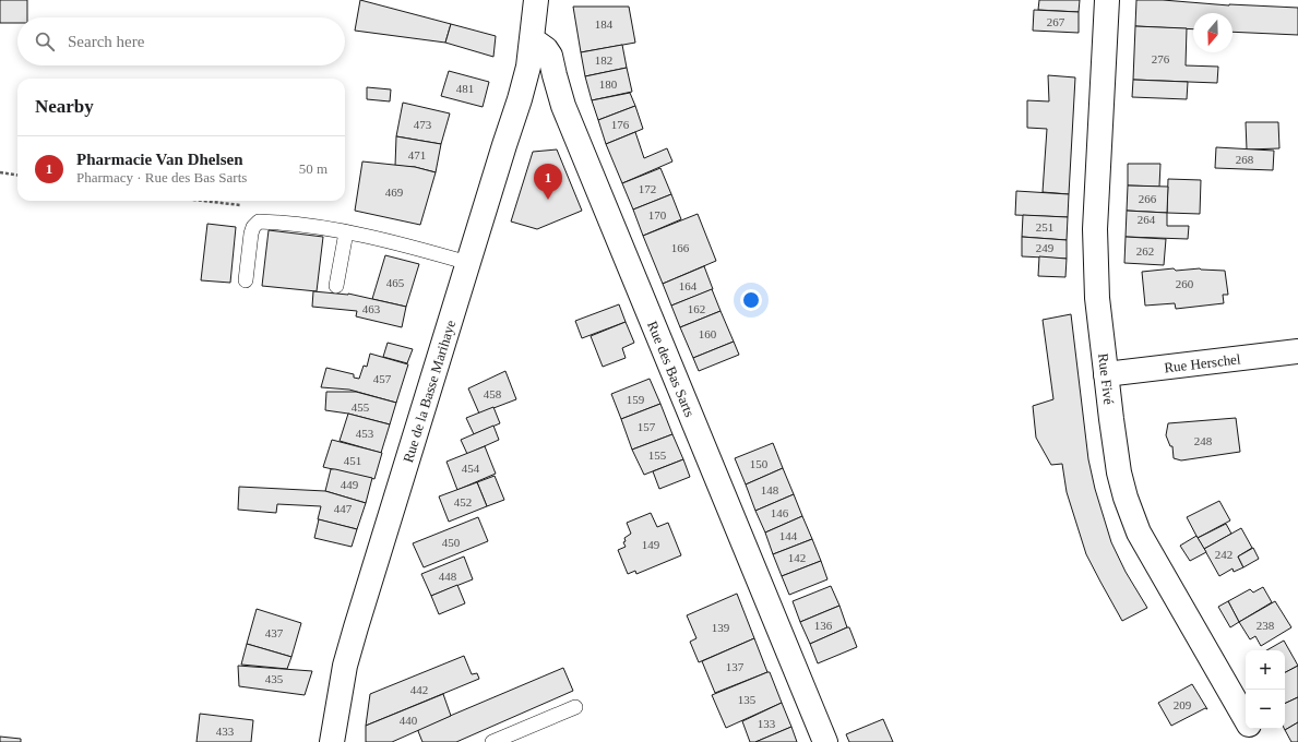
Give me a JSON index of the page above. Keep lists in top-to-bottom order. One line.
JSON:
{"streets":{"street":["Rue Herschel","Rue des Bas Sarts","Rue Fivé","Rue de la Basse Marihaye"]},"crossings":[["Rue Herschel","Rue Fivé"],["Rue des Bas Sarts","Rue de la Basse Marihaye"]],"house_numbers":["267","184","276","182","180","481","473","176","471","268","172","469","266","170","264","251","166","249","262","465","260","164","463","162","160","457","458","159","455","157","453","248","155","451","150","454","449","148","452","447","146","144","450","149","242","142","448","136","238","139","437","137","435","442","135","209","440","133","433"],"north":"bottom","page":{"search":"Search here","heading":"Nearby","list":[{"mark":"1","name":"Pharmacie Van Dhelsen","note":"Pharmacy · Rue des Bas Sarts","value":"50 m"}],"pins":"1","map_buttons":["+","−"]}}
